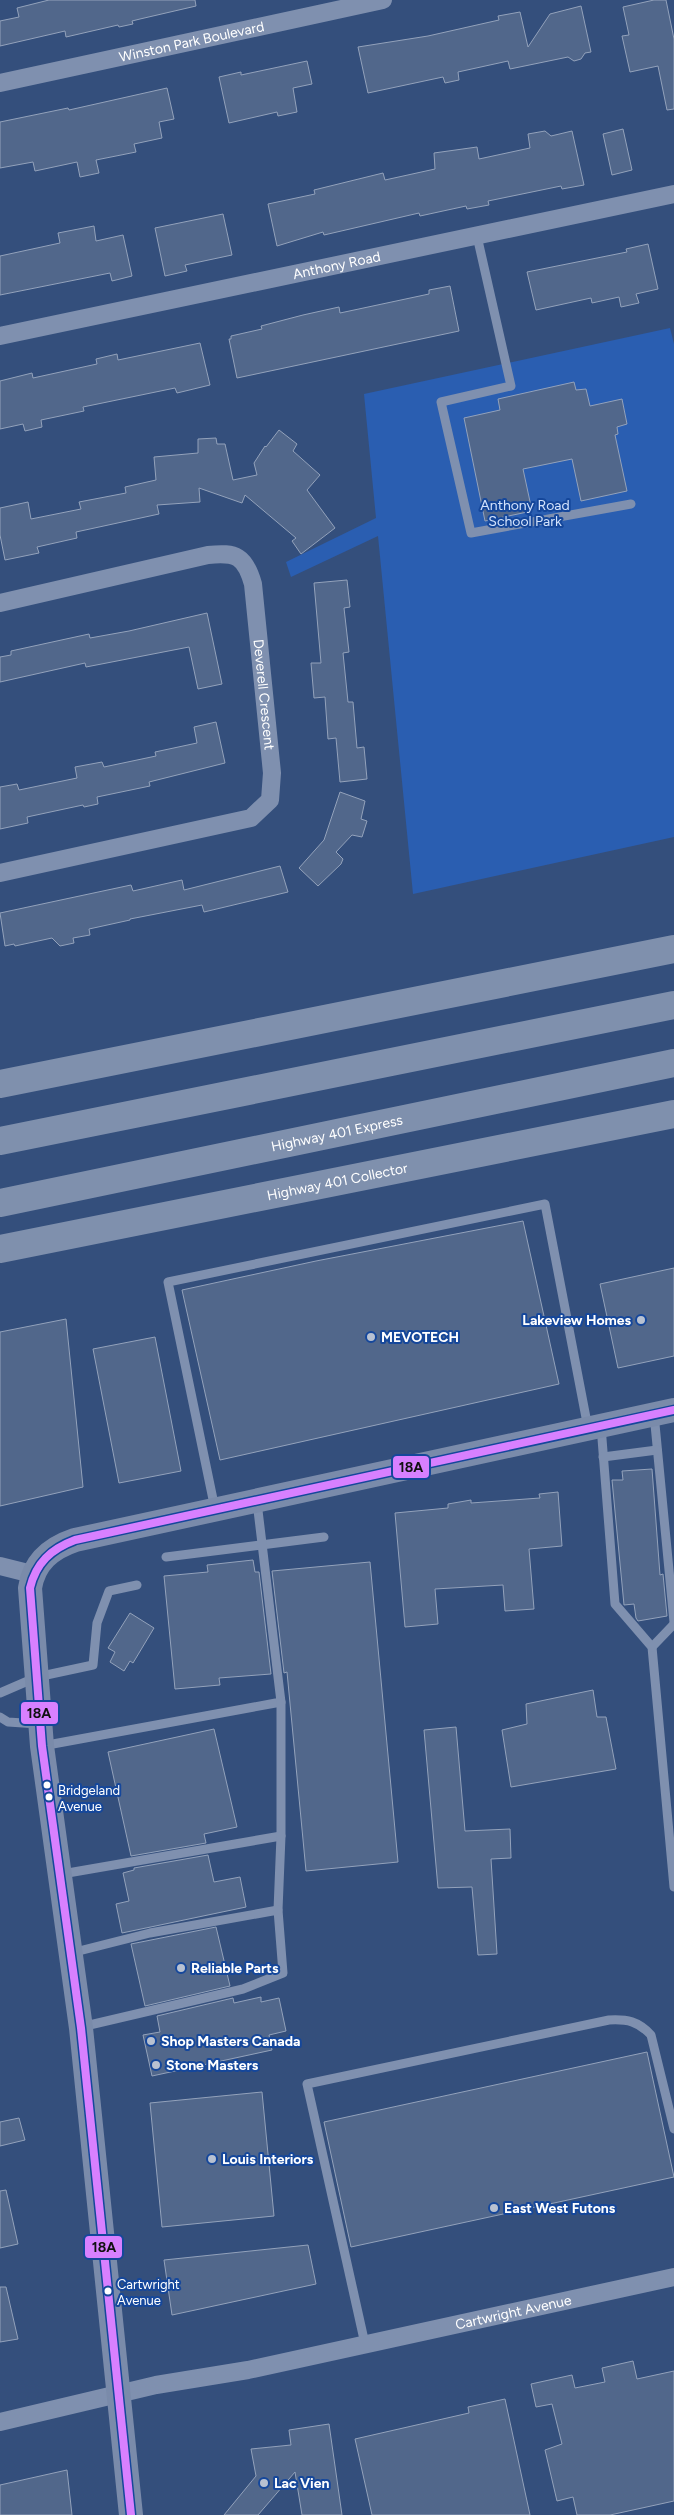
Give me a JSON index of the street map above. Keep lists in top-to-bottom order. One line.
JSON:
{"streets":{"highway":["Highway 401 Express","Highway 401 Collector"],"street":["Winston Park Boulevard","Anthony Road","Deverell Crescent","Cartwright Avenue"]},"parks":["Anthony Road School Park"],"places":["Lakeview Homes","MEVOTECH","Bridgeland Avenue","Reliable Parts","Shop Masters Canada","Stone Masters","Louis Interiors","East West Futons","Cartwright Avenue","Lac Vien"],"lines":["transit line 18A"]}
